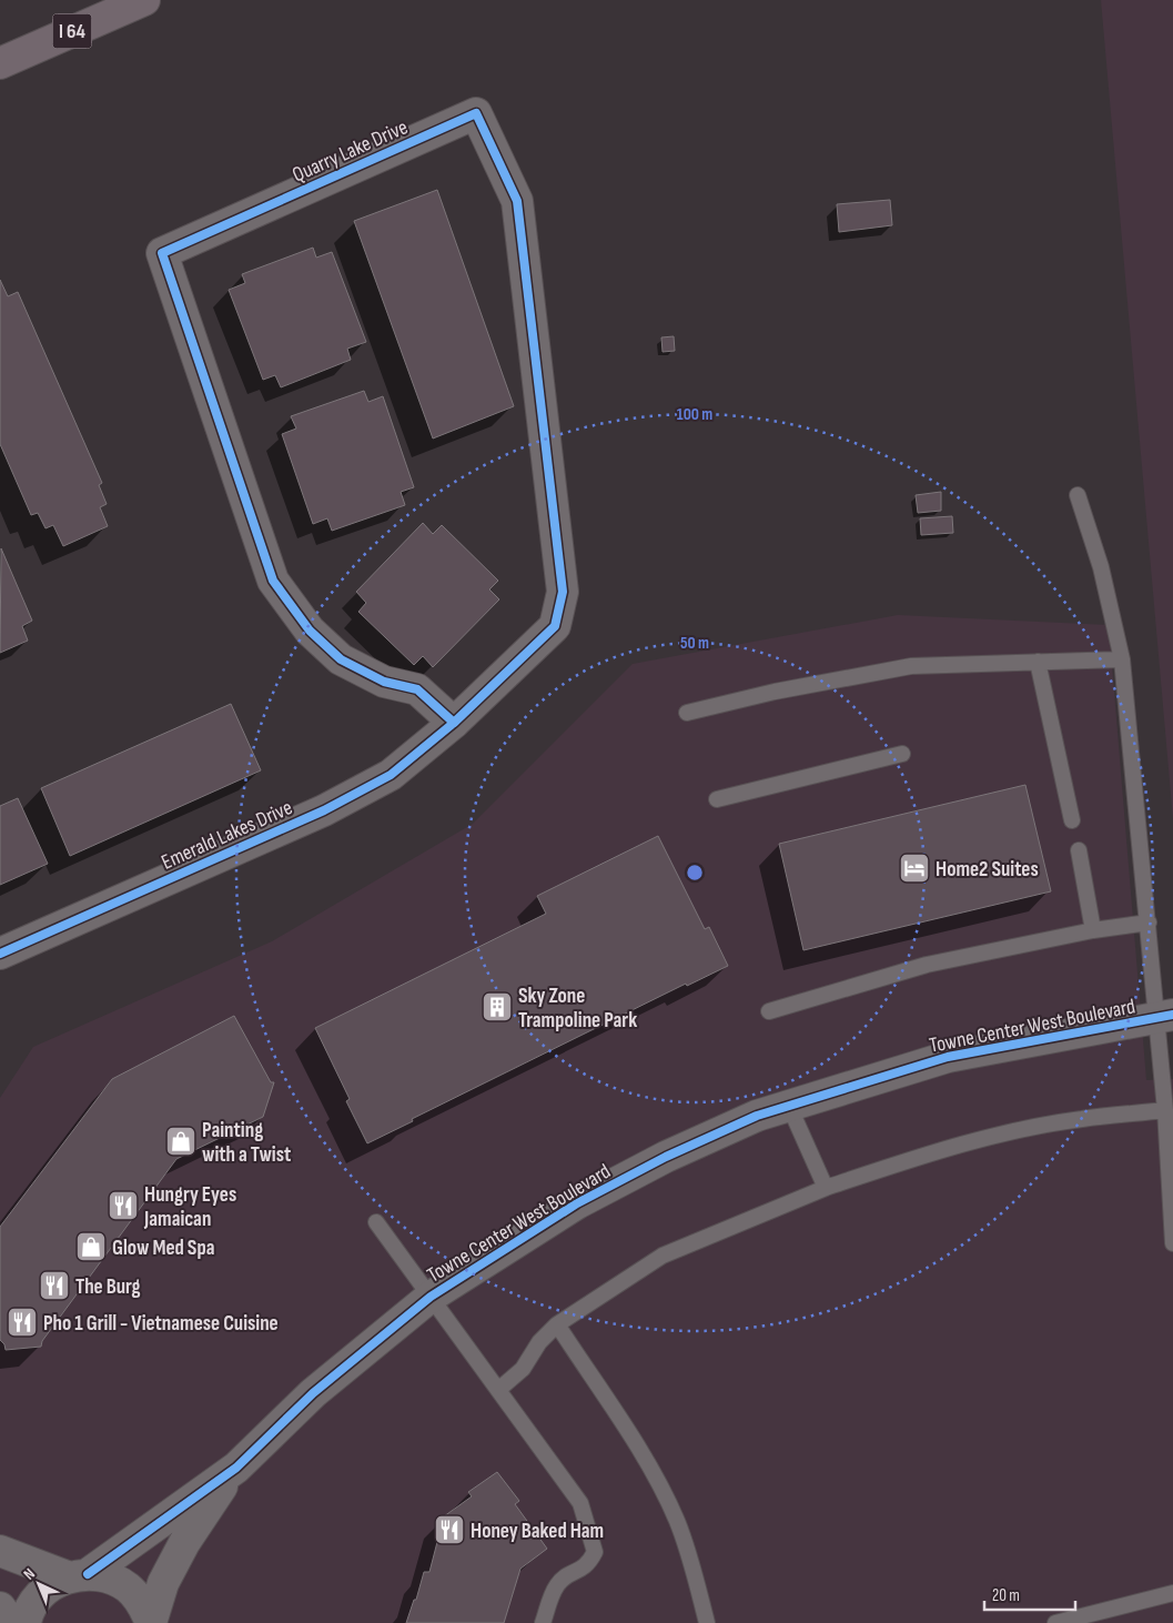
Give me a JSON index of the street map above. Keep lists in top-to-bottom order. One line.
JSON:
{"streets":{"highway":["I 64"],"street":["Quarry Lake Drive","Emerald Lakes Drive","Towne Center West Boulevard"]},"crossings":[["Quarry Lake Drive","Emerald Lakes Drive"]],"places":{"hotel":["Home2 Suites"],"building":["Sky Zone Trampoline Park"],"shop":["Painting with a Twist","Glow Med Spa"],"restaurant":["Hungry Eyes Jamaican","The Burg","Pho 1 Grill - Vietnamese Cuisine","Honey Baked Ham"]},"scale_bar":"20 m","north":"top left","rings":["100 m","50 m"]}
